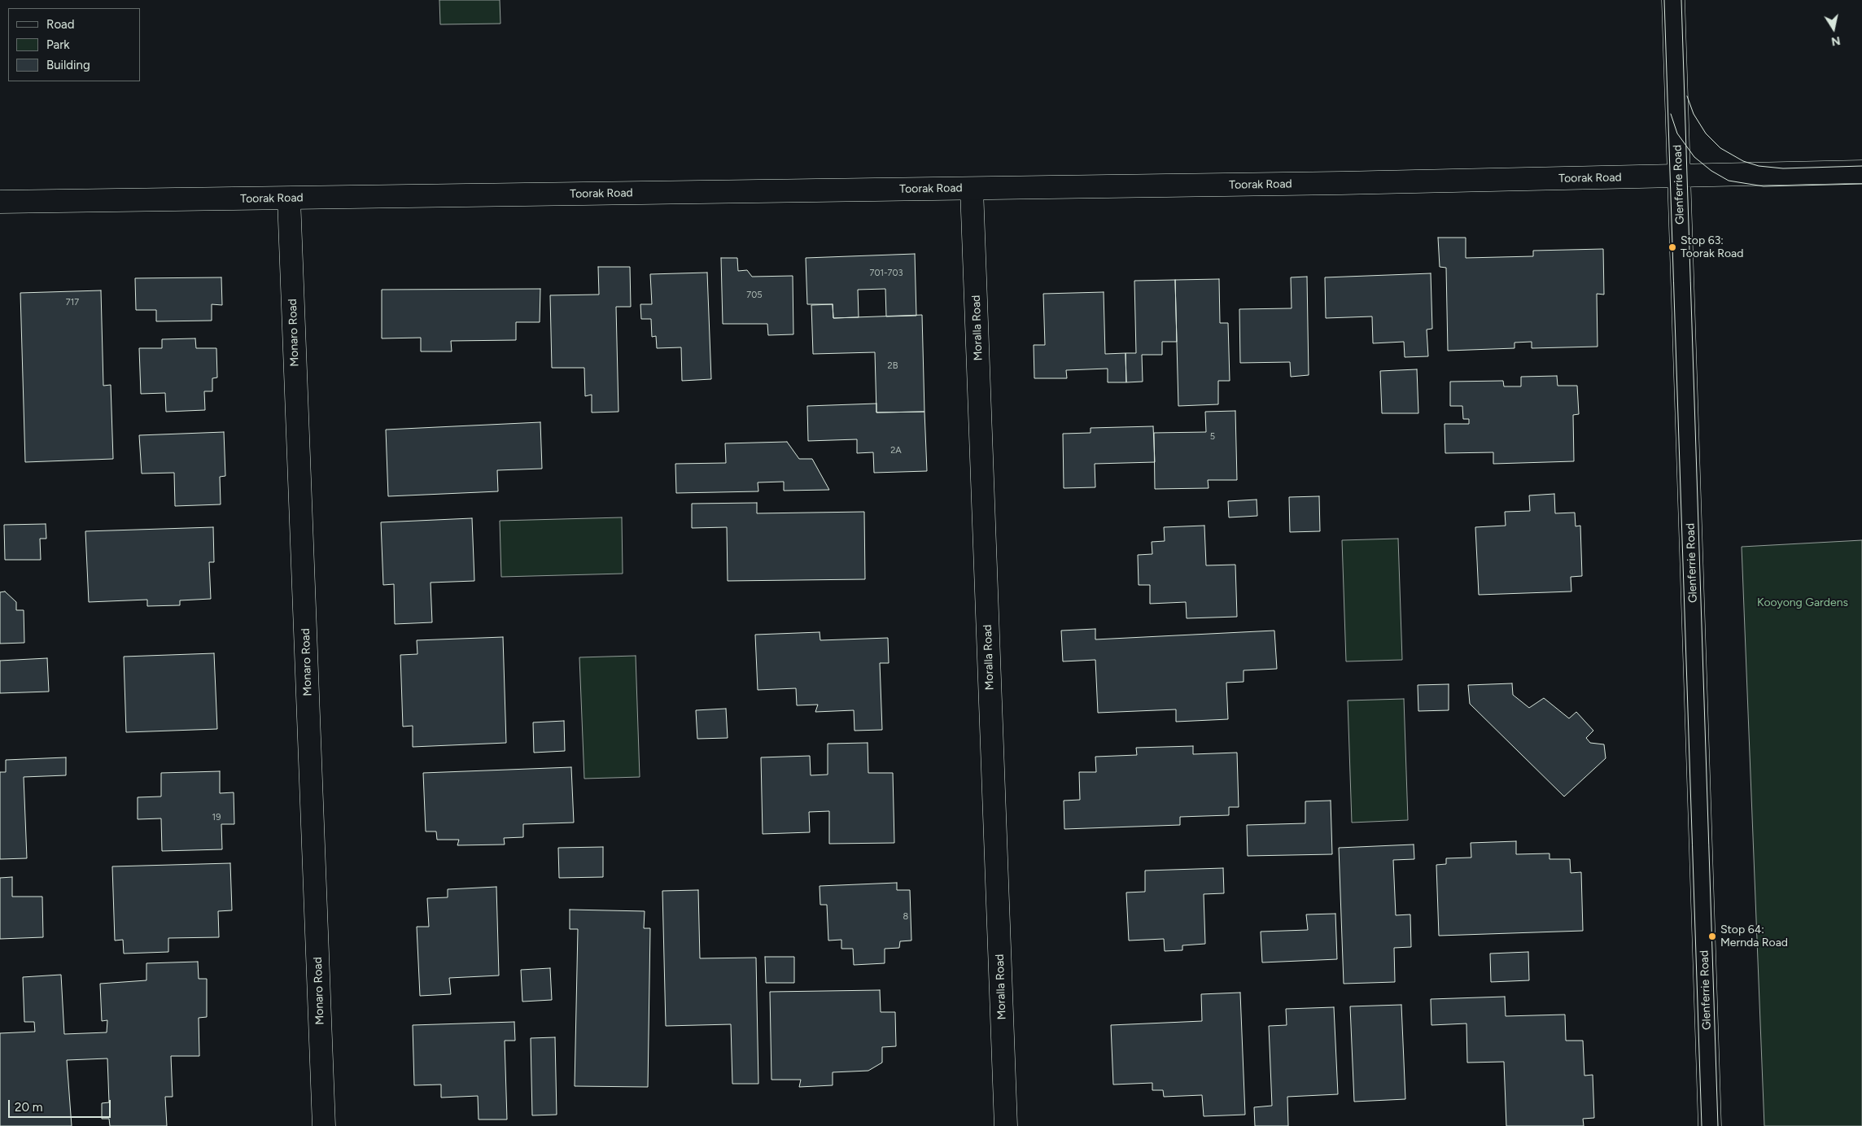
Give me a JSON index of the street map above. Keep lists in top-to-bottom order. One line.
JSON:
{"streets":{"main road":["Toorak Road","Glenferrie Road","Moralla Road","Monaro Road"]},"crossings":[["Toorak Road","Glenferrie Road"],["Toorak Road","Moralla Road"],["Toorak Road","Monaro Road"]],"parks":["Kooyong Gardens"],"places":["Stop 63: Toorak Road","Stop 64: Mernda Road"],"house_numbers":["701-703","705","717","2B","5","2A","19","8"],"legend":["Road","Park","Building"],"scale_bar":"20 m","north":"bottom"}
